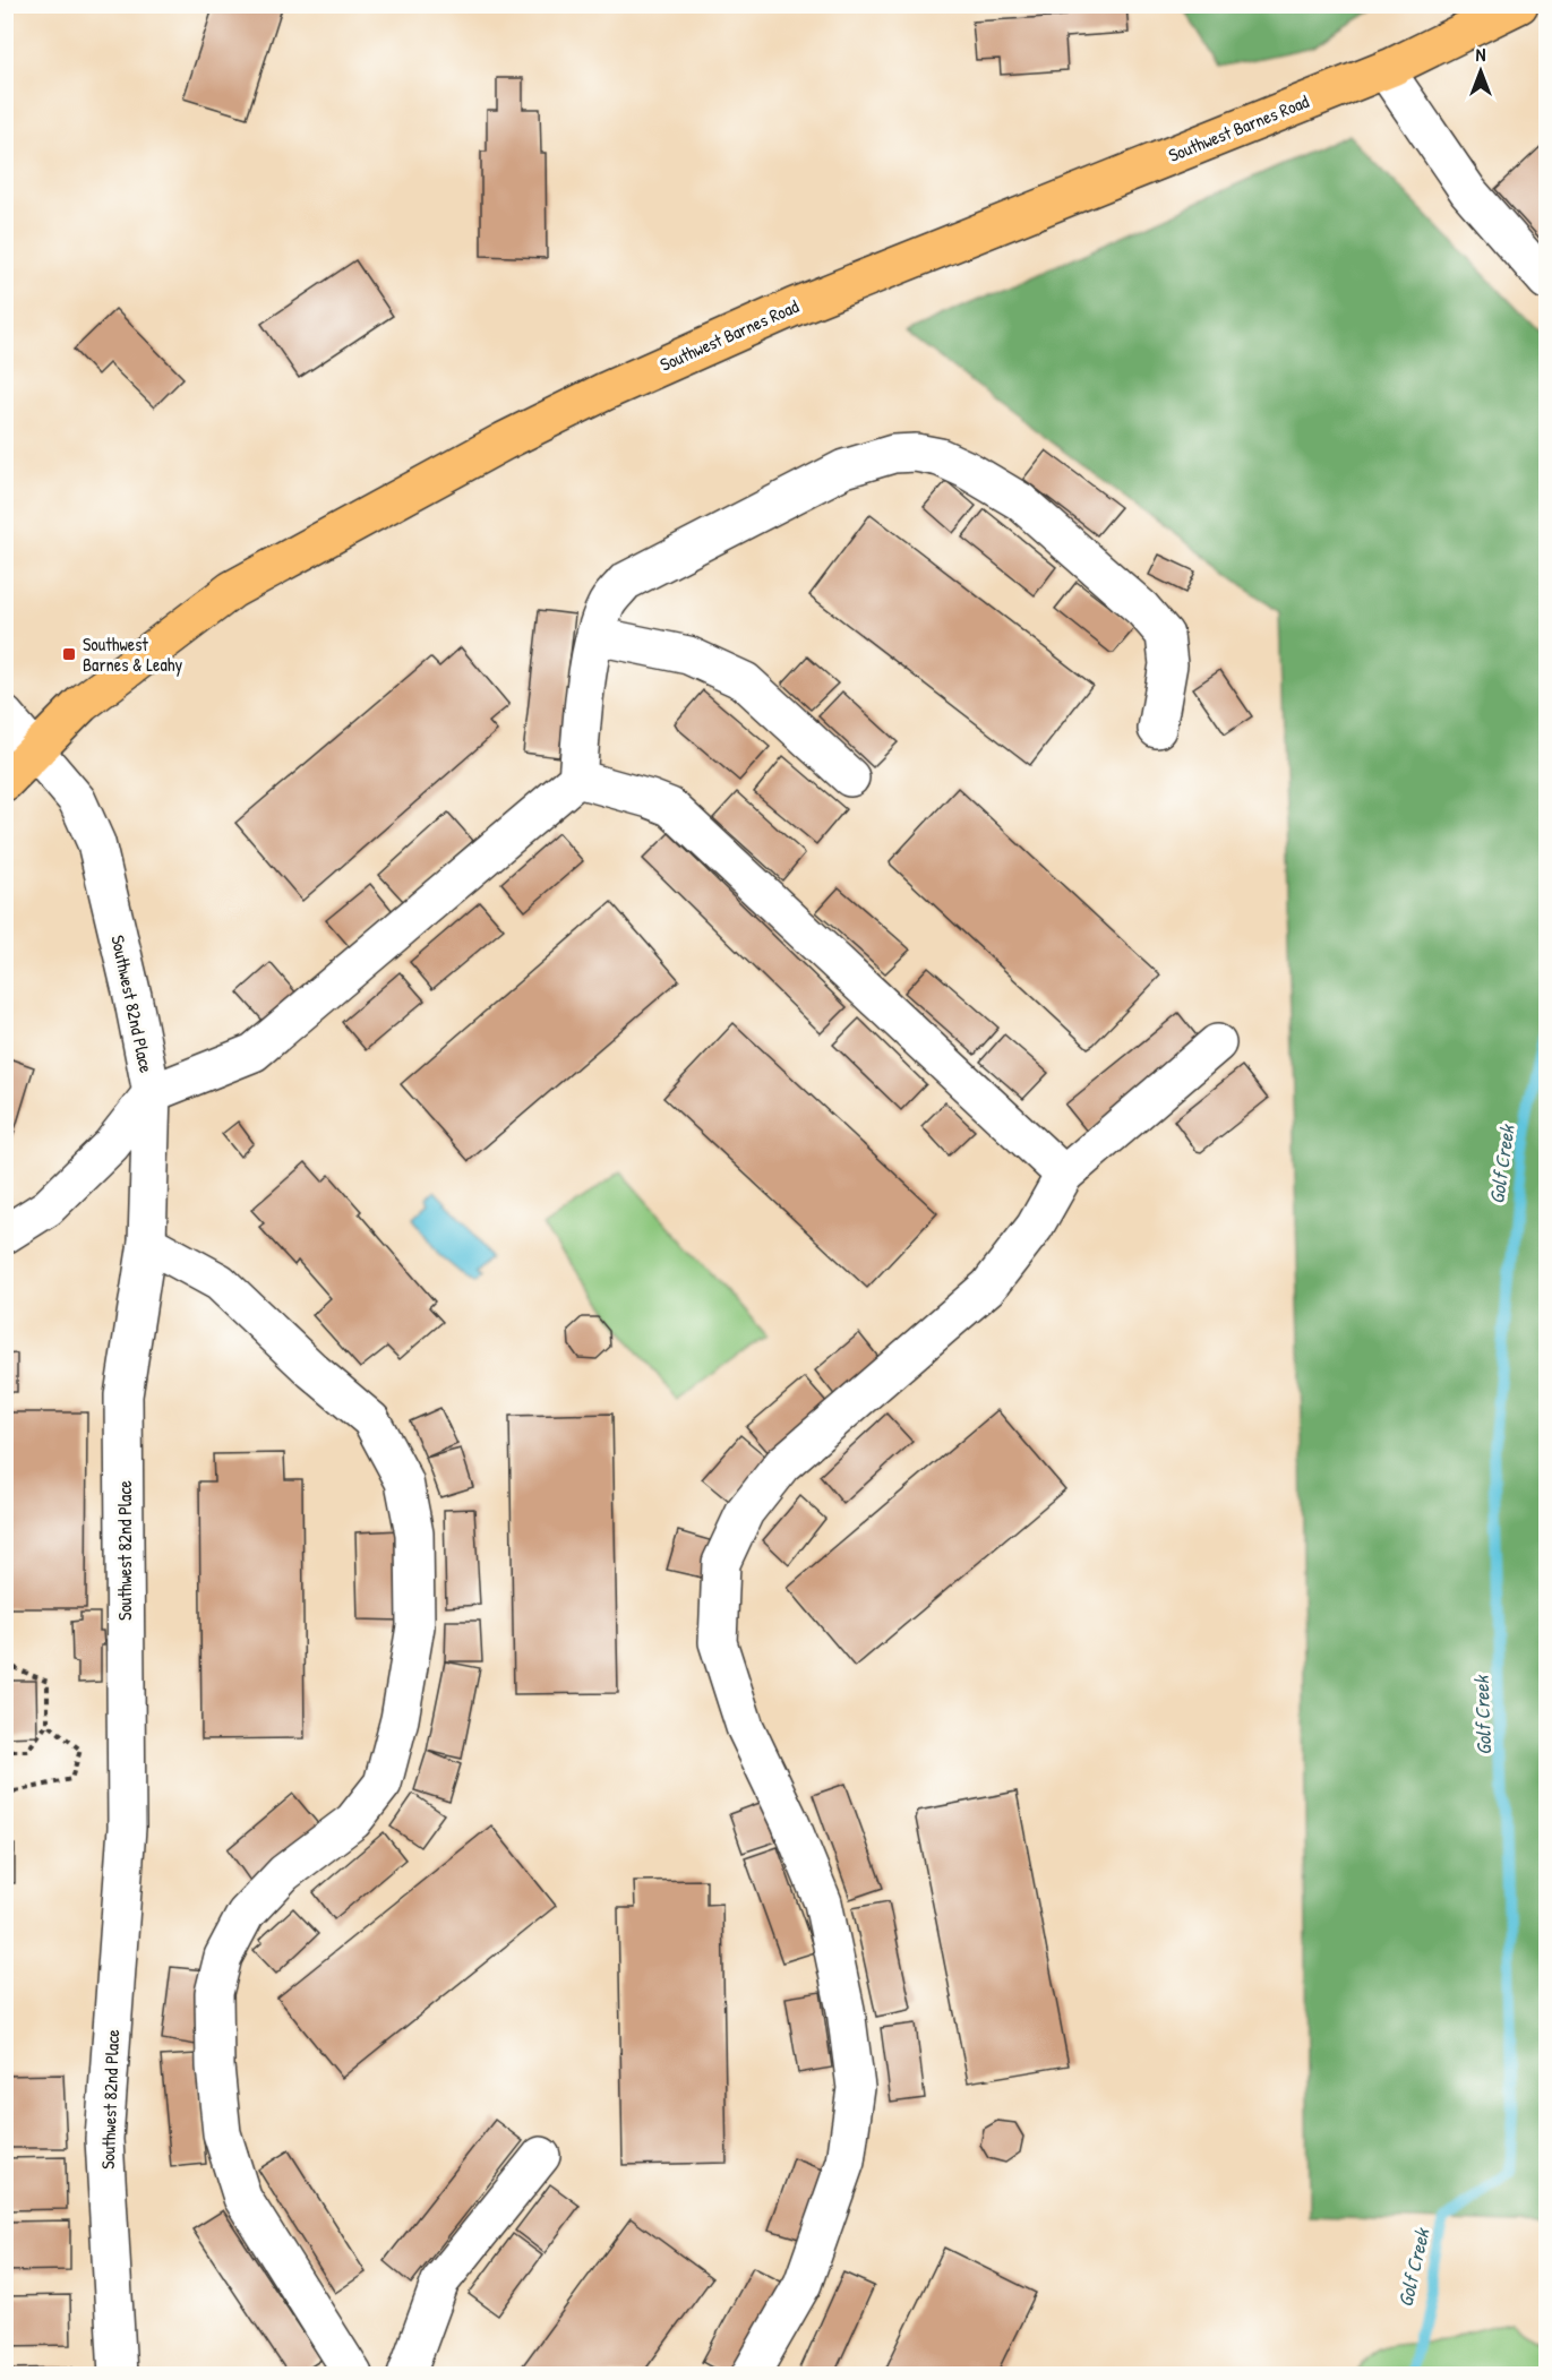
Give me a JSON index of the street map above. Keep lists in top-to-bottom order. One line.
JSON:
{"streets":{"main road":["Southwest Barnes Road"],"street":["Southwest 82nd Place"]},"crossings":[["Southwest Barnes Road","Southwest 82nd Place"]],"water":["Golf Creek"],"places":{"transit":["Southwest Barnes & Leahy"]},"north":"top"}
